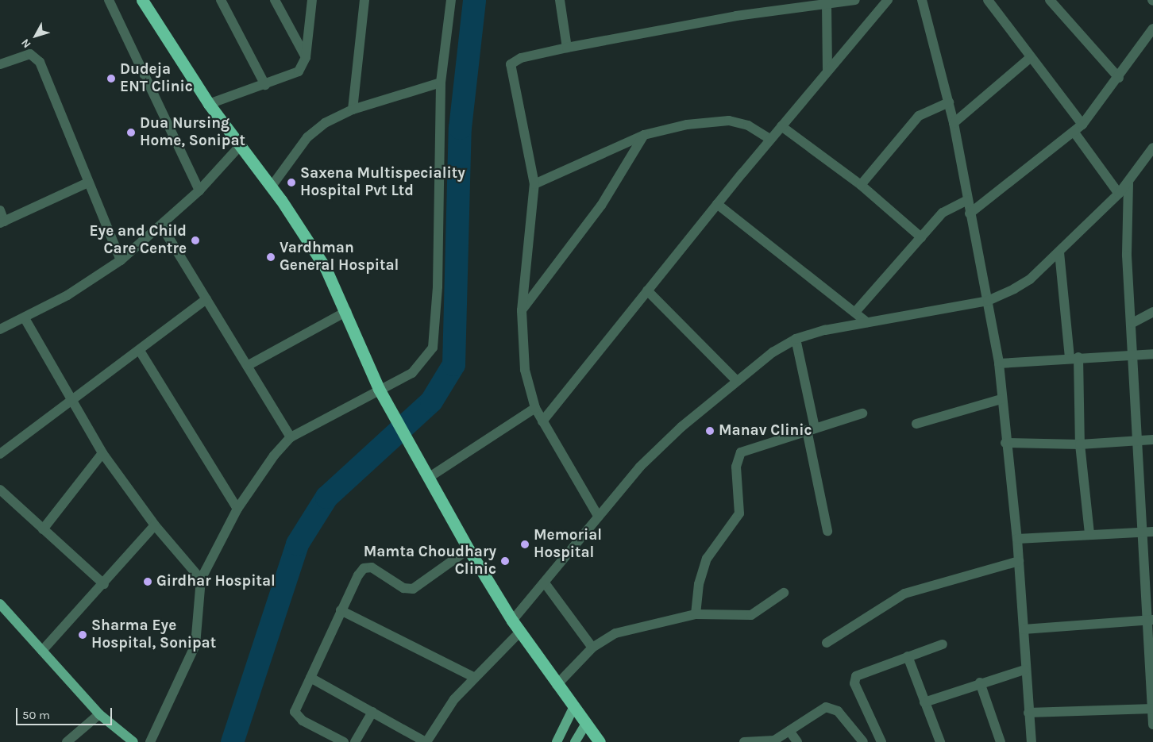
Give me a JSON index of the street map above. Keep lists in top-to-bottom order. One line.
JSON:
{"places":["Dudeja ENT Clinic","Dua Nursing Home, Sonipat","Saxena Multispeciality Hospital Pvt Ltd","Eye and Child Care Centre","Vardhman General Hospital","Manav Clinic","Memorial Hospital","Mamta Choudhary Clinic","Girdhar Hospital","Sharma Eye Hospital, Sonipat"],"scale_bar":"50 m","north":"bottom left"}
